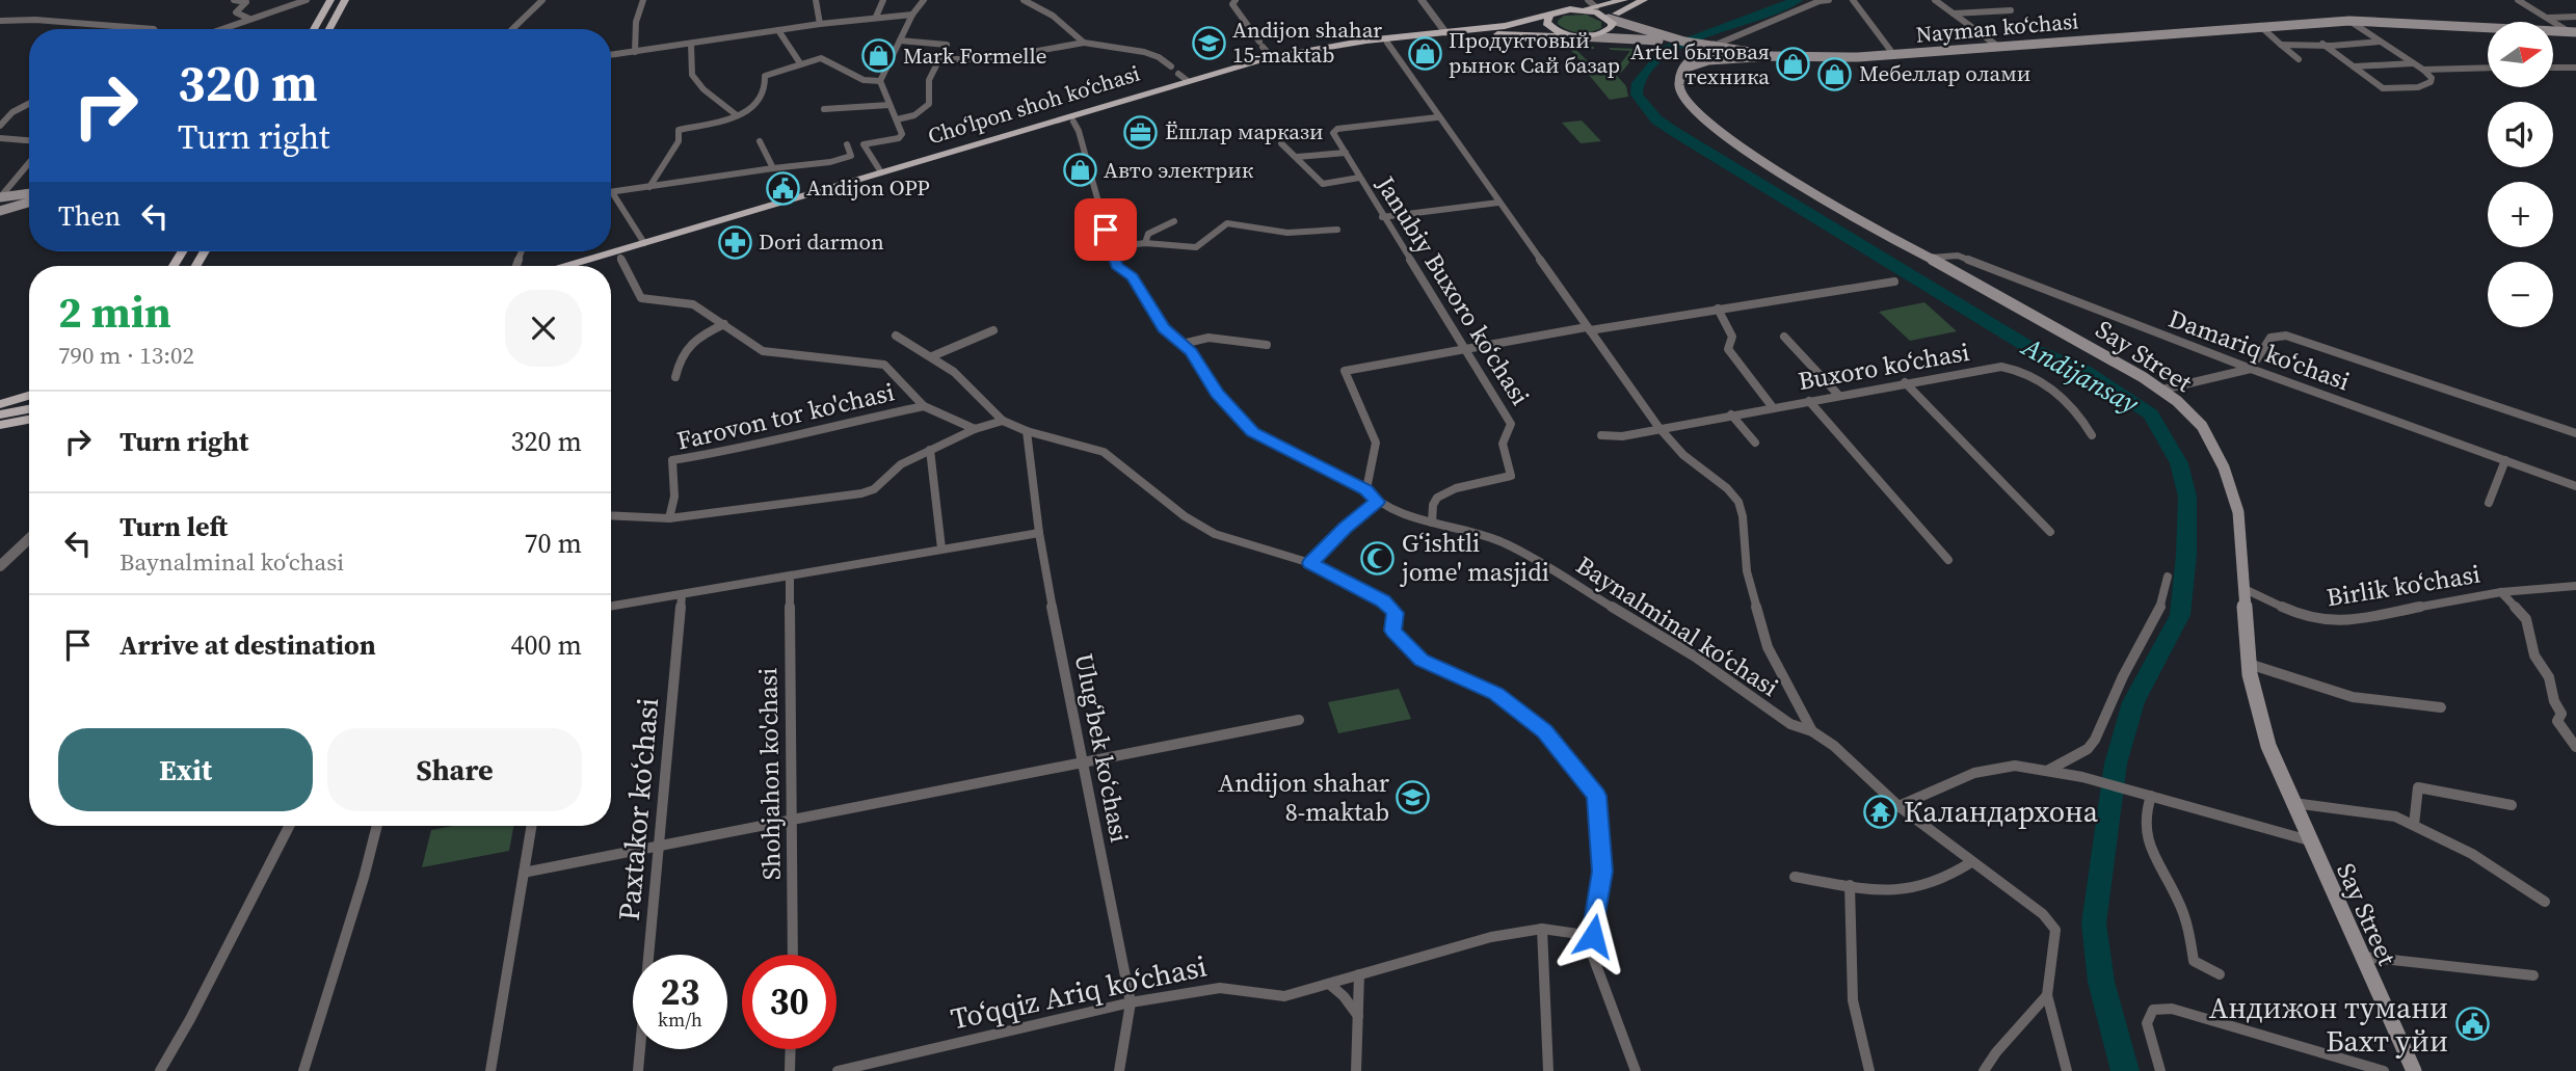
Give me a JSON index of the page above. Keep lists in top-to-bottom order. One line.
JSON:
{"streets":{"main road":["Nayman koʻchasi","Choʻlpon shoh koʻchasi","Say Street"],"street":["Janubiy Buxoro koʻchasi","Damariq koʻchasi","Buxoro koʻchasi","Farovon tor ko'chasi","Birlik koʻchasi","Baynalminal koʻchasi","Ulugʻbek koʻchasi","Shohjahon ko'chasi","Paxtakor koʻchasi","Toʻqqiz Ariq koʻchasi"]},"crossings":[["Choʻlpon shoh koʻchasi","Baynalminal koʻchasi"],["Janubiy Buxoro koʻchasi","Baynalminal koʻchasi"],["Damariq koʻchasi","Say Street"],["Say Street","Birlik koʻchasi"],["Ulugʻbek koʻchasi","Toʻqqiz Ariq koʻchasi"]],"water":["Andijansay"],"places":{"school or university":["Andijon shahar 15-maktab","Andijon shahar 8-maktab"],"shop":["Продуктовый рынок Сай базар","Mark Formelle","Artel бытовая техника","Мебеллар олами","Авто электрик"],"office":["Ёшлар маркази"],"public building":["Andijon OPP","Андижон тумани Бахт уйи"],"pharmacy":["Dori darmon"],"mosque":["Gʻishtli jome' masjidi"],"temple":["Каландархона"]},"north":"right","page":{"map_buttons":["+","−"],"turn":["320 m","Turn right"],"then":"Then","heading":["2 min","790 m · 13:02"],"list":[{"name":"Turn right","value":"320 m"},{"name":"Turn left","note":"Baynalminal koʻchasi","value":"70 m"},{"name":"Arrive at destination","value":"400 m"}],"buttons":["Exit","Share"],"speed":"23 km/h","limit":"30"}}
